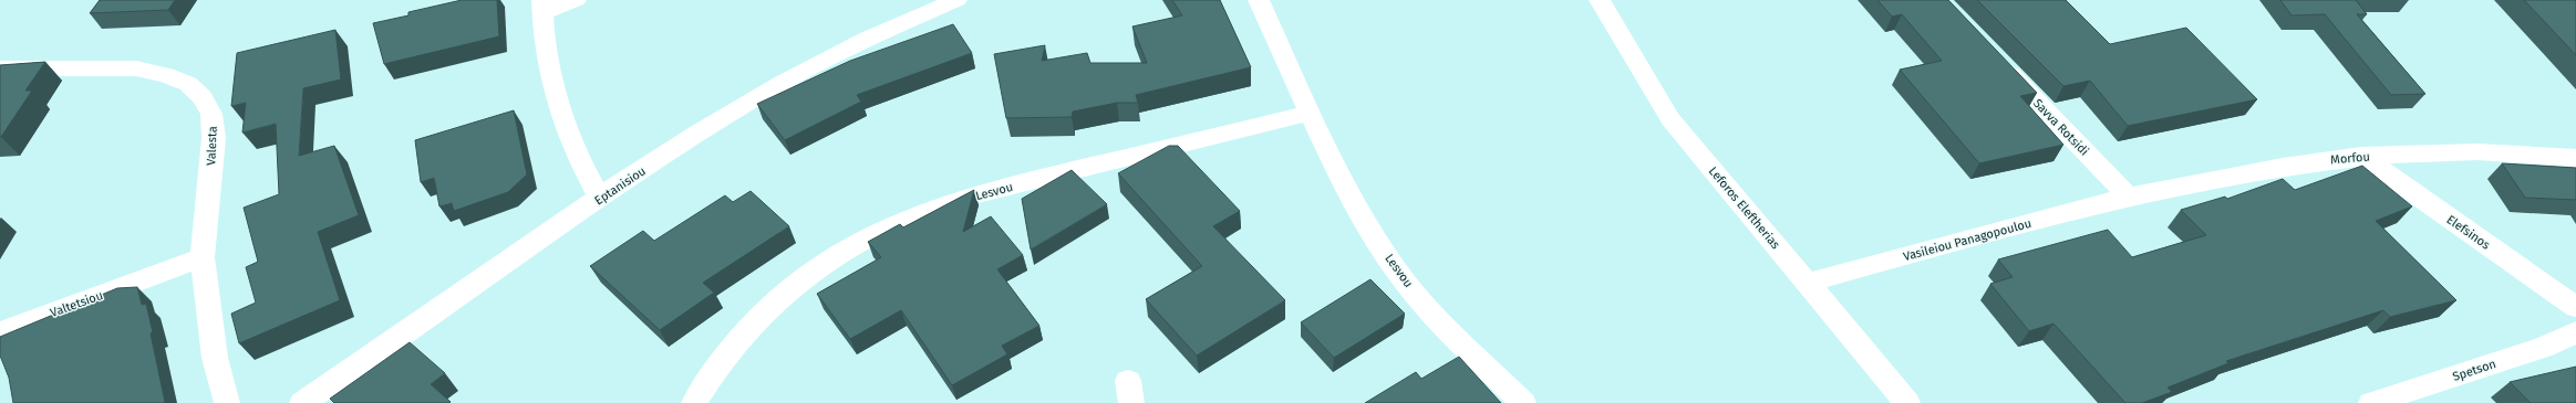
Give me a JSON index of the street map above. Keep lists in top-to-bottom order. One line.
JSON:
{"streets":{"street":["Savva Rotsidi","Valesta","Morfou","Eptanisiou","Lesvou","Leforos Eleftherias","Elefsinos","Vasileiou Panagopoulou","Valtetsiou","Spetson"]},"crossings":[["Savva Rotsidi","Morfou"],["Savva Rotsidi","Vasileiou Panagopoulou"],["Valesta","Valtetsiou"],["Morfou","Elefsinos"],["Morfou","Vasileiou Panagopoulou"],["Leforos Eleftherias","Vasileiou Panagopoulou"]]}
